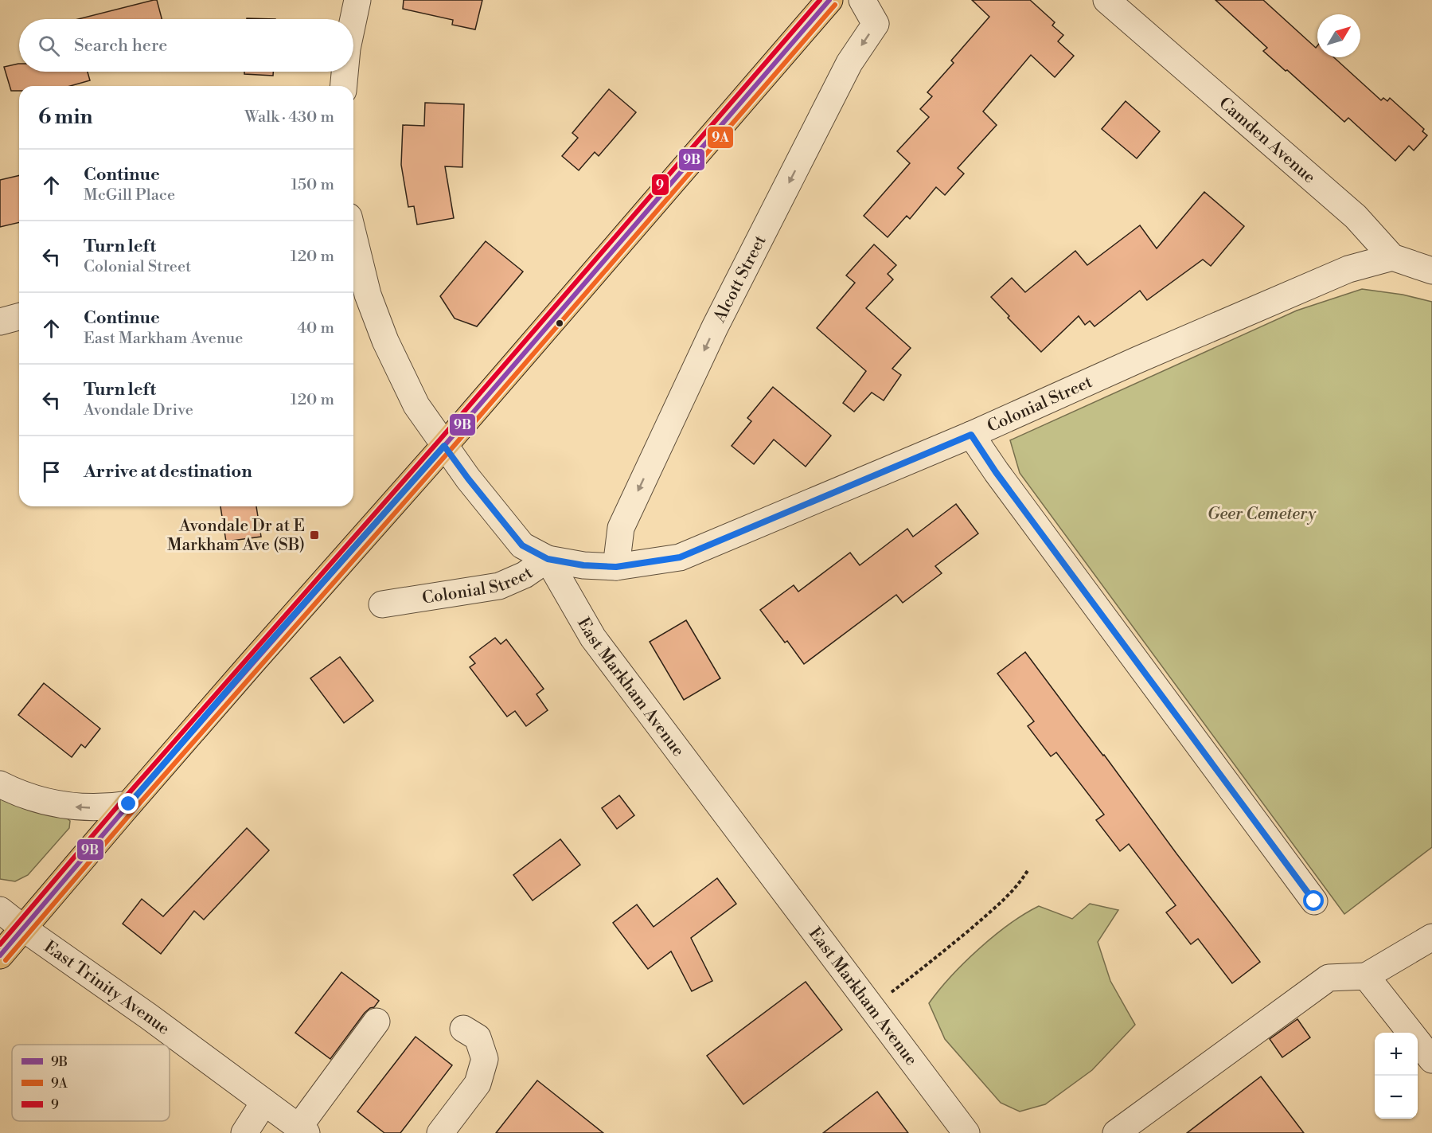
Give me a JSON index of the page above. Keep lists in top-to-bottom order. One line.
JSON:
{"streets":{"street":["Camden Avenue","Alcott Street","Colonial Street","East Markham Avenue","East Trinity Avenue"]},"crossings":[["Camden Avenue","Colonial Street"],["Alcott Street","Colonial Street"],["Colonial Street","East Markham Avenue"]],"one_way":["Alcott Street"],"parks":["Geer Cemetery"],"places":{"transit":["Avondale Dr at E Markham Ave (SB)"]},"lines":["transit line 9B","transit line 9","transit line 9A"],"legend":["9B","9A","9"],"north":"top right","page":{"search":"Search here","heading":["6 min","Walk · 430 m"],"list":[["Continue","McGill Place","150 m"],["Turn left","Colonial Street","120 m"],["Continue","East Markham Avenue","40 m"],["Turn left","Avondale Drive","120 m"],"Arrive at destination"],"map_buttons":["+","−"]}}
